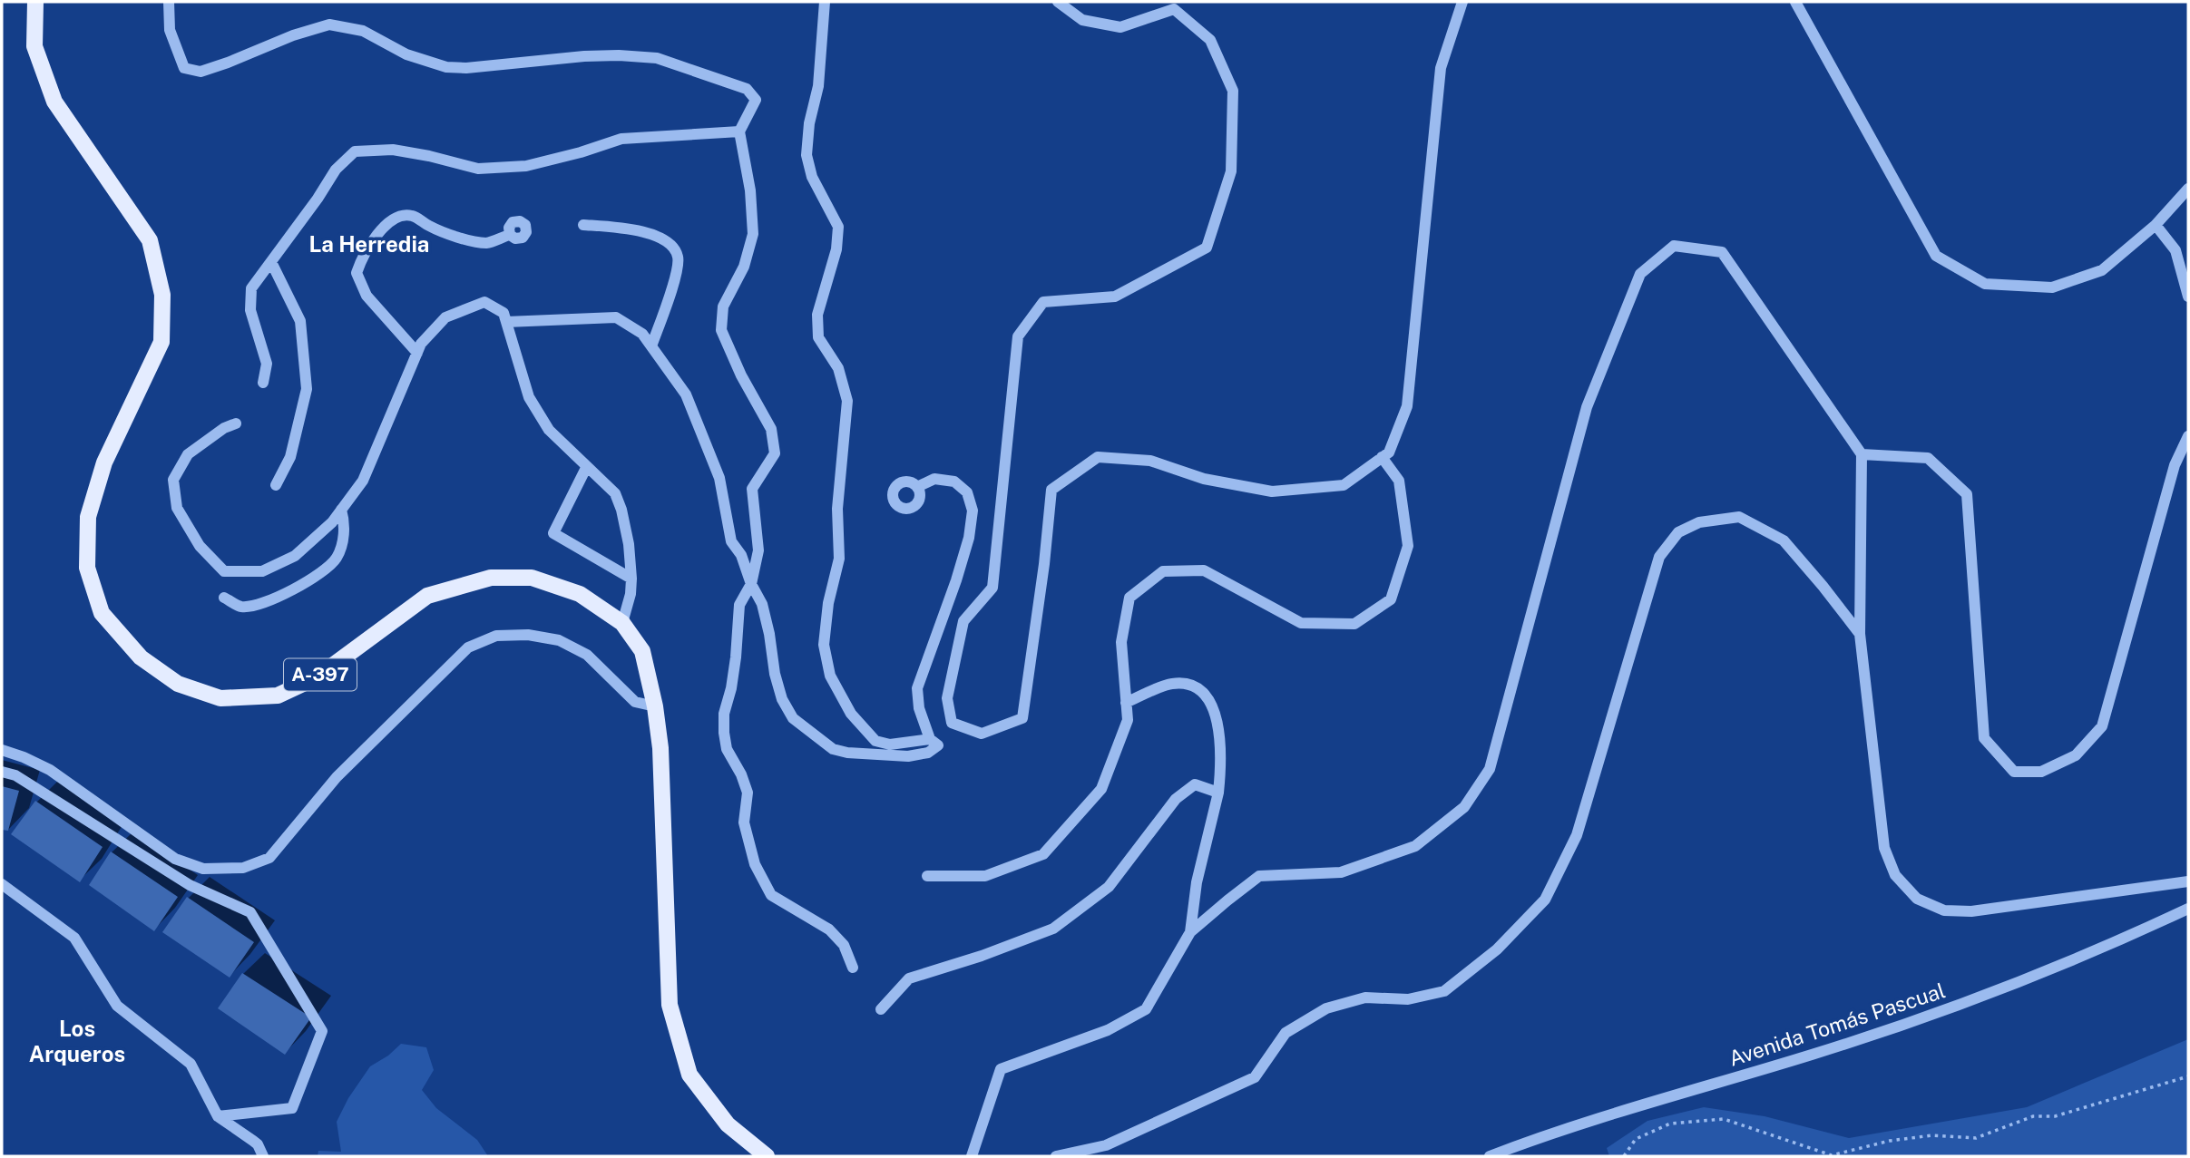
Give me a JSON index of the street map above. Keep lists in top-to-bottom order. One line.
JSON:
{"streets":{"main road":["A-397"],"street":["Avenida Tomás Pascual"]},"districts":["La Herredia","Los Arqueros"]}
